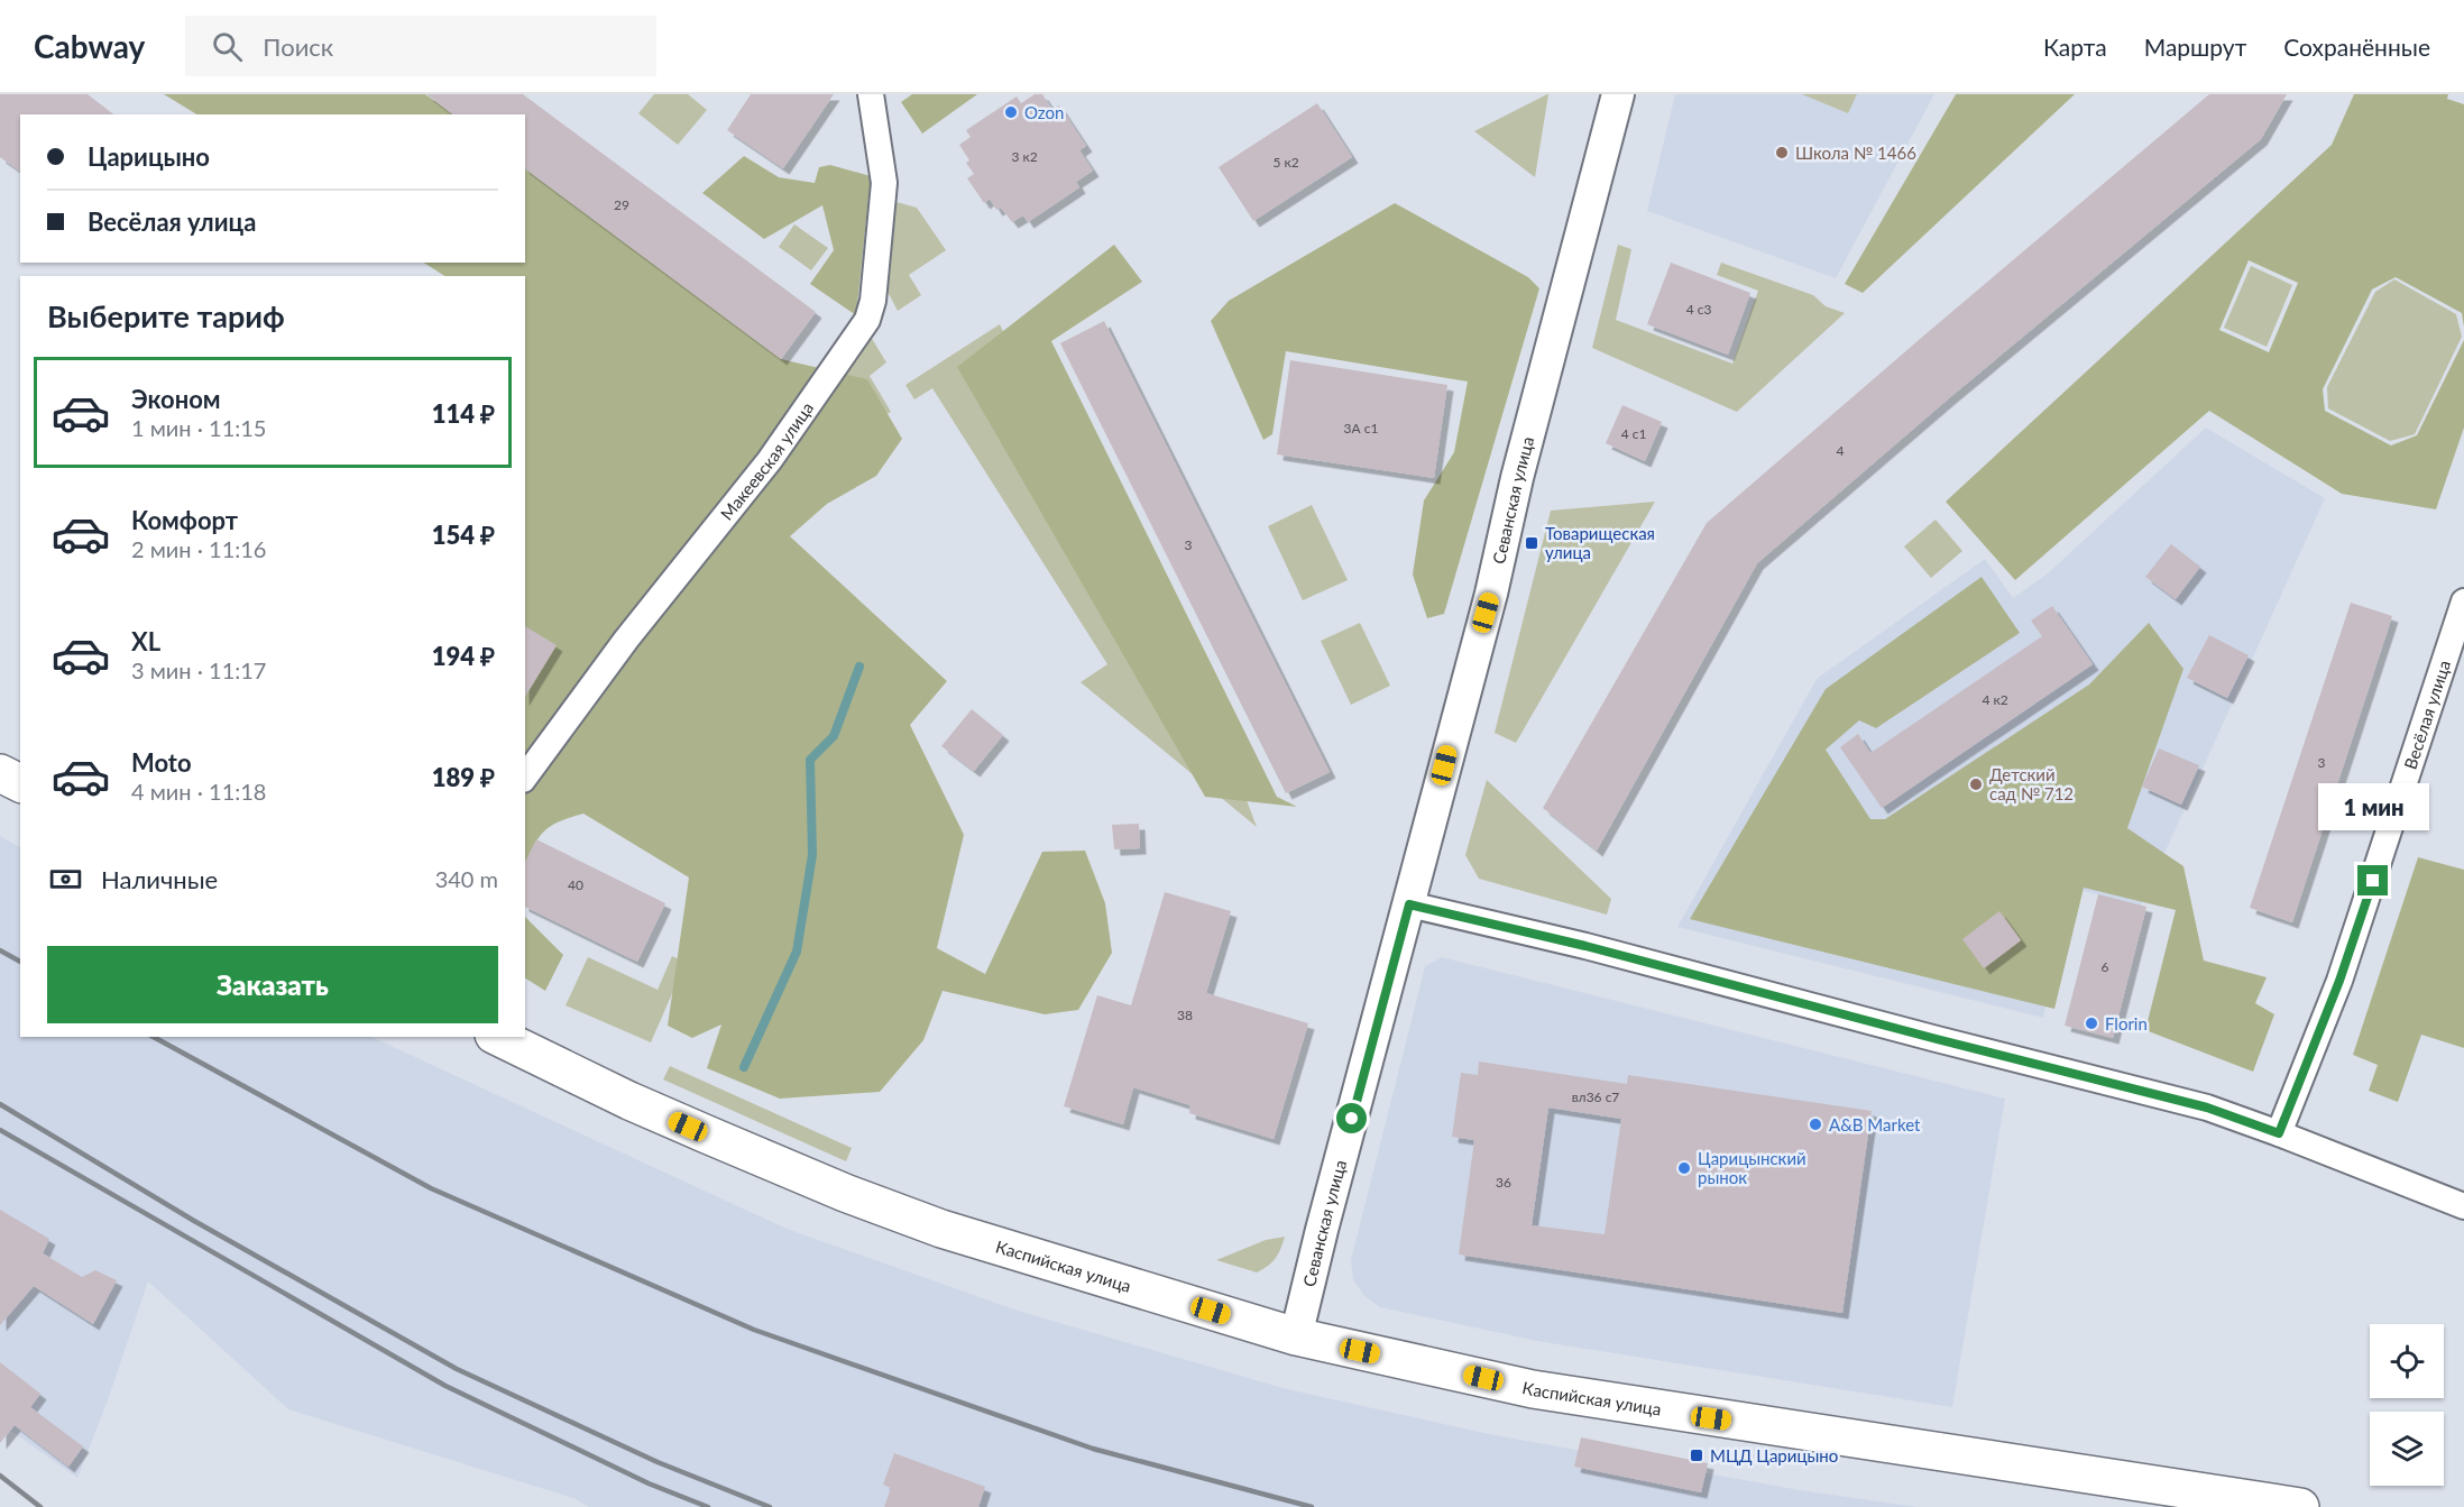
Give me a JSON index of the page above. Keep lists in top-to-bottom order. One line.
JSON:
{"streets":{"main road":["Каспийская улица"],"street":["Макеевская улица","Севанская улица","Весёлая улица"]},"crossings":[["Севанская улица","Каспийская улица"]],"places":{"other":["Ozon","Школа № 1466","Детский сад № 712","Florin","A&B Market","Царицынский рынок"],"transit":["Товарищеская улица","МЦД Царицыно"]},"house_numbers":["3 к2","5 к2","29","4 с3","3А с1","4 с1","4","3","4 к2","3","40","6","38","вл36 с7","36"],"page":{"header":"Cabway","search":"Поиск","nav":["Карта","Маршрут","Сохранённые"],"banner":["Царицыно","Весёлая улица"],"heading":"Выберите тариф","list":[{"name":"Эконом","note":"1 мин · 11:15","value":"114 ₽"},{"name":"Комфорт","note":"2 мин · 11:16","value":"154 ₽"},{"name":"XL","note":"3 мин · 11:17","value":"194 ₽"},{"name":"Moto","note":"4 мин · 11:18","value":"189 ₽"}],"bubble":"1 мин","pay":["Наличные","340 m"],"buttons":"Заказать"}}
